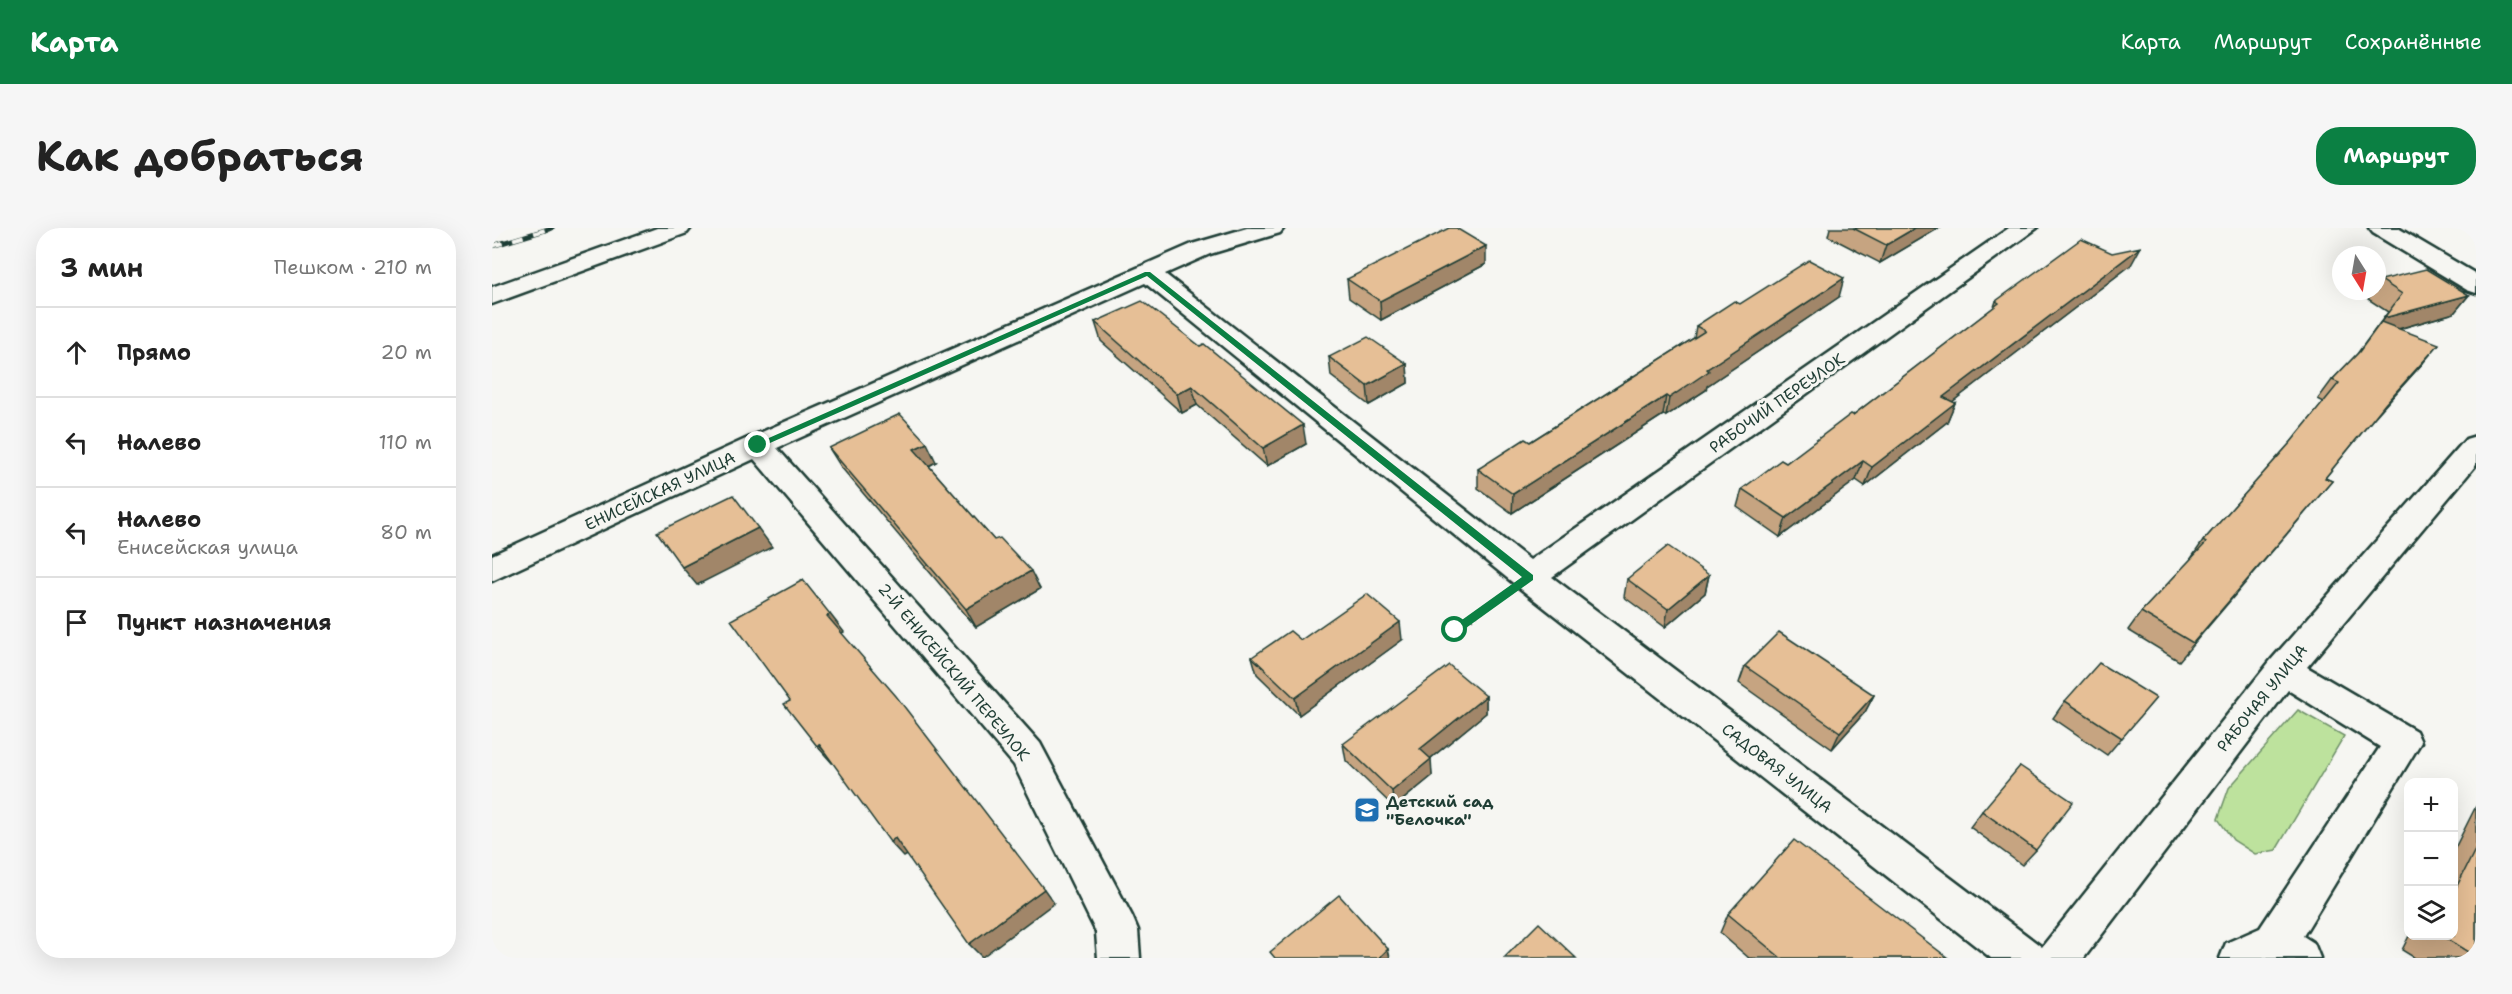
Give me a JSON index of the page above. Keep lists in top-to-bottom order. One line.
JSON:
{"streets":{"street":["РАБОЧИЙ ПЕРЕУЛОК","ЕНИСЕЙСКАЯ УЛИЦА","2-Й ЕНИСЕЙСКИЙ ПЕРЕУЛОК","РАБОЧАЯ УЛИЦА","САДОВАЯ УЛИЦА"]},"crossings":[["РАБОЧИЙ ПЕРЕУЛОК","САДОВАЯ УЛИЦА"],["ЕНИСЕЙСКАЯ УЛИЦА","2-Й ЕНИСЕЙСКИЙ ПЕРЕУЛОК"]],"places":{"school or university":["Детский сад \"Белочка\""]},"north":"bottom","page":{"header":"Карта","nav":["Карта","Маршрут","Сохранённые"],"buttons":"Маршрут","title":"Как добраться","heading":["3 мин","Пешком · 210 m"],"list":[["Прямо","20 m"],["Налево","110 m"],["Налево","Енисейская улица","80 m"],"Пункт назначения"],"map_buttons":["+","−"]}}
